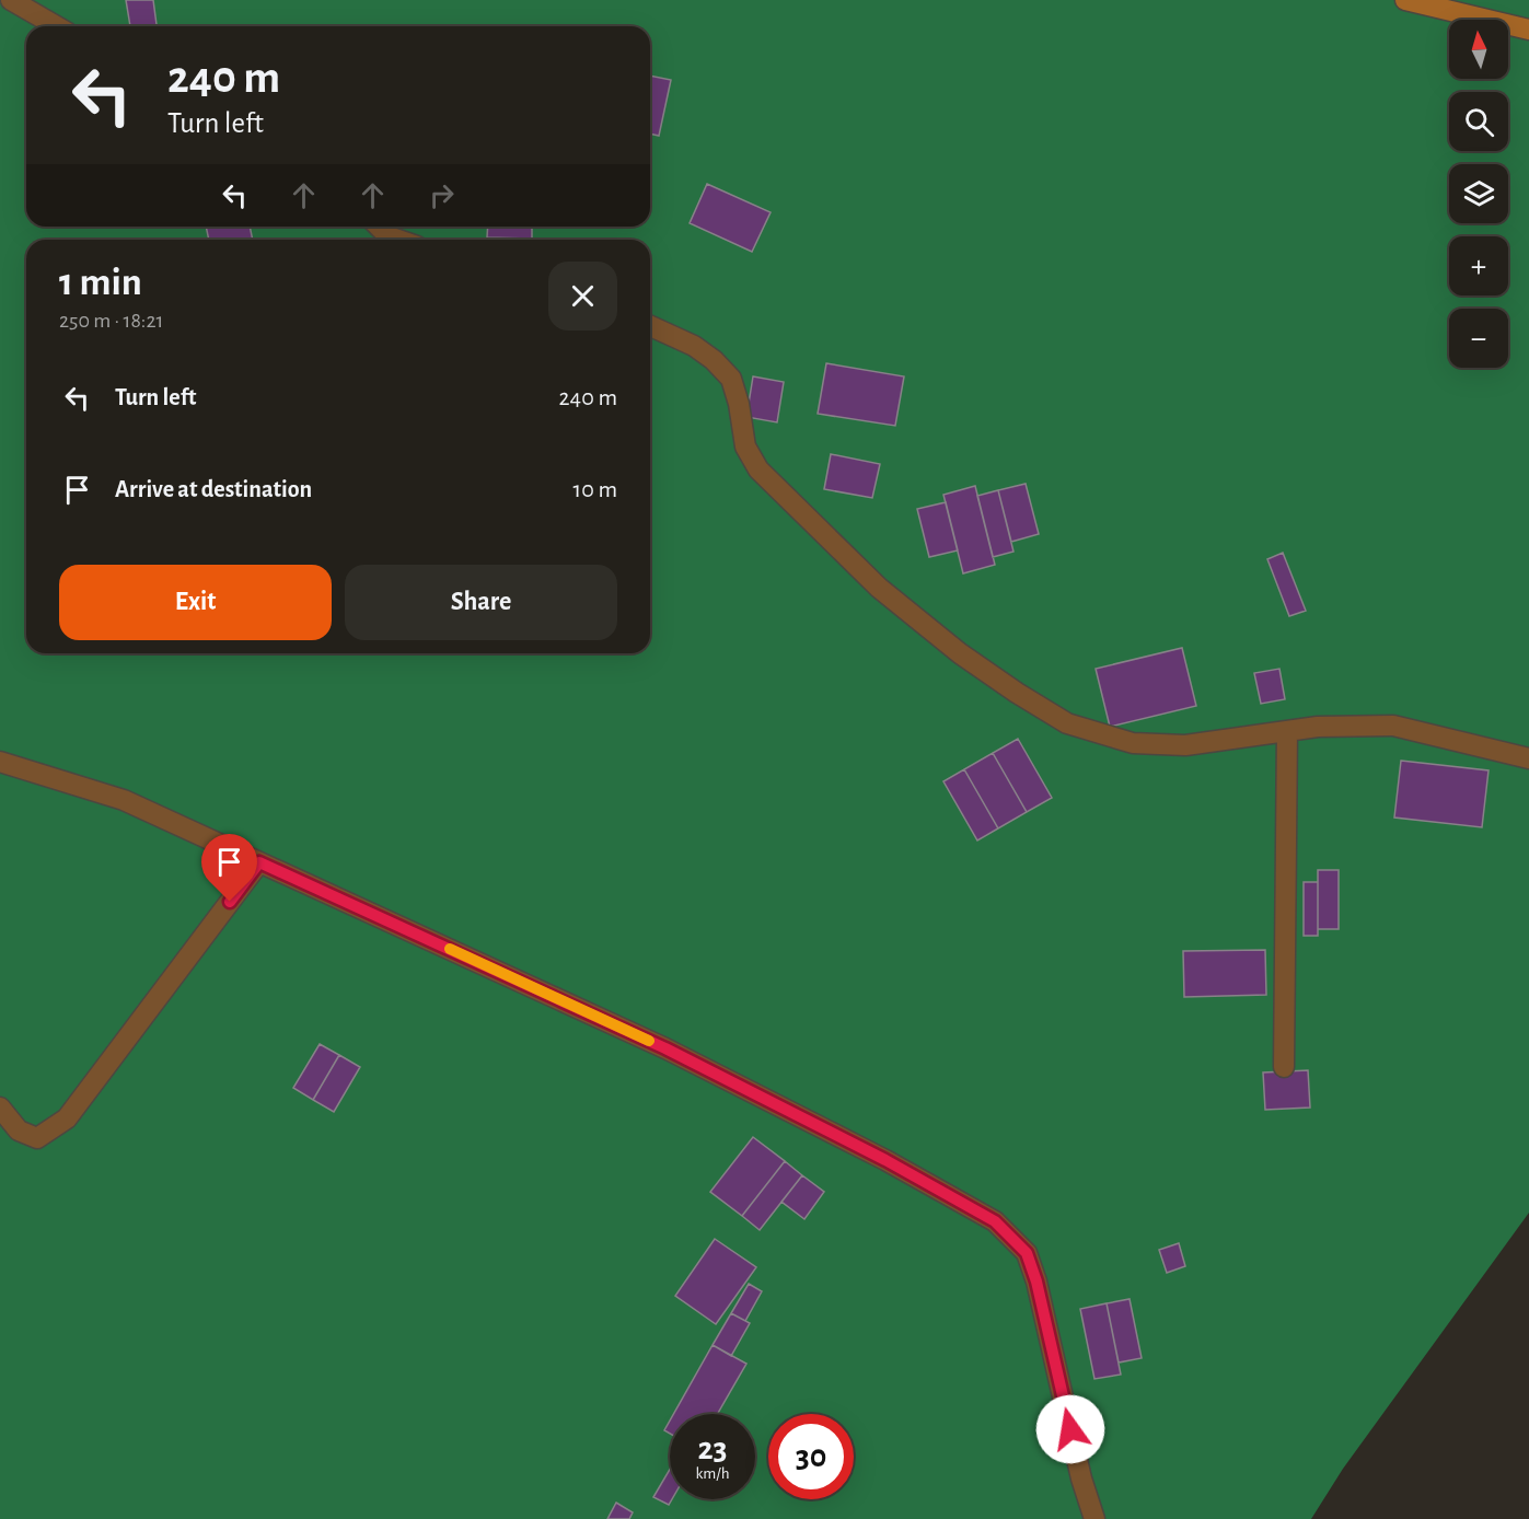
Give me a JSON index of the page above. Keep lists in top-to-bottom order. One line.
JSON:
{"north":"top","page":{"map_buttons":["+","−"],"turn":["240 m","Turn left"],"heading":["1 min","250 m · 18:21"],"list":[{"name":"Turn left","value":"240 m"},{"name":"Arrive at destination","value":"10 m"}],"buttons":["Exit","Share"],"speed":"23 km/h","limit":"30"}}
